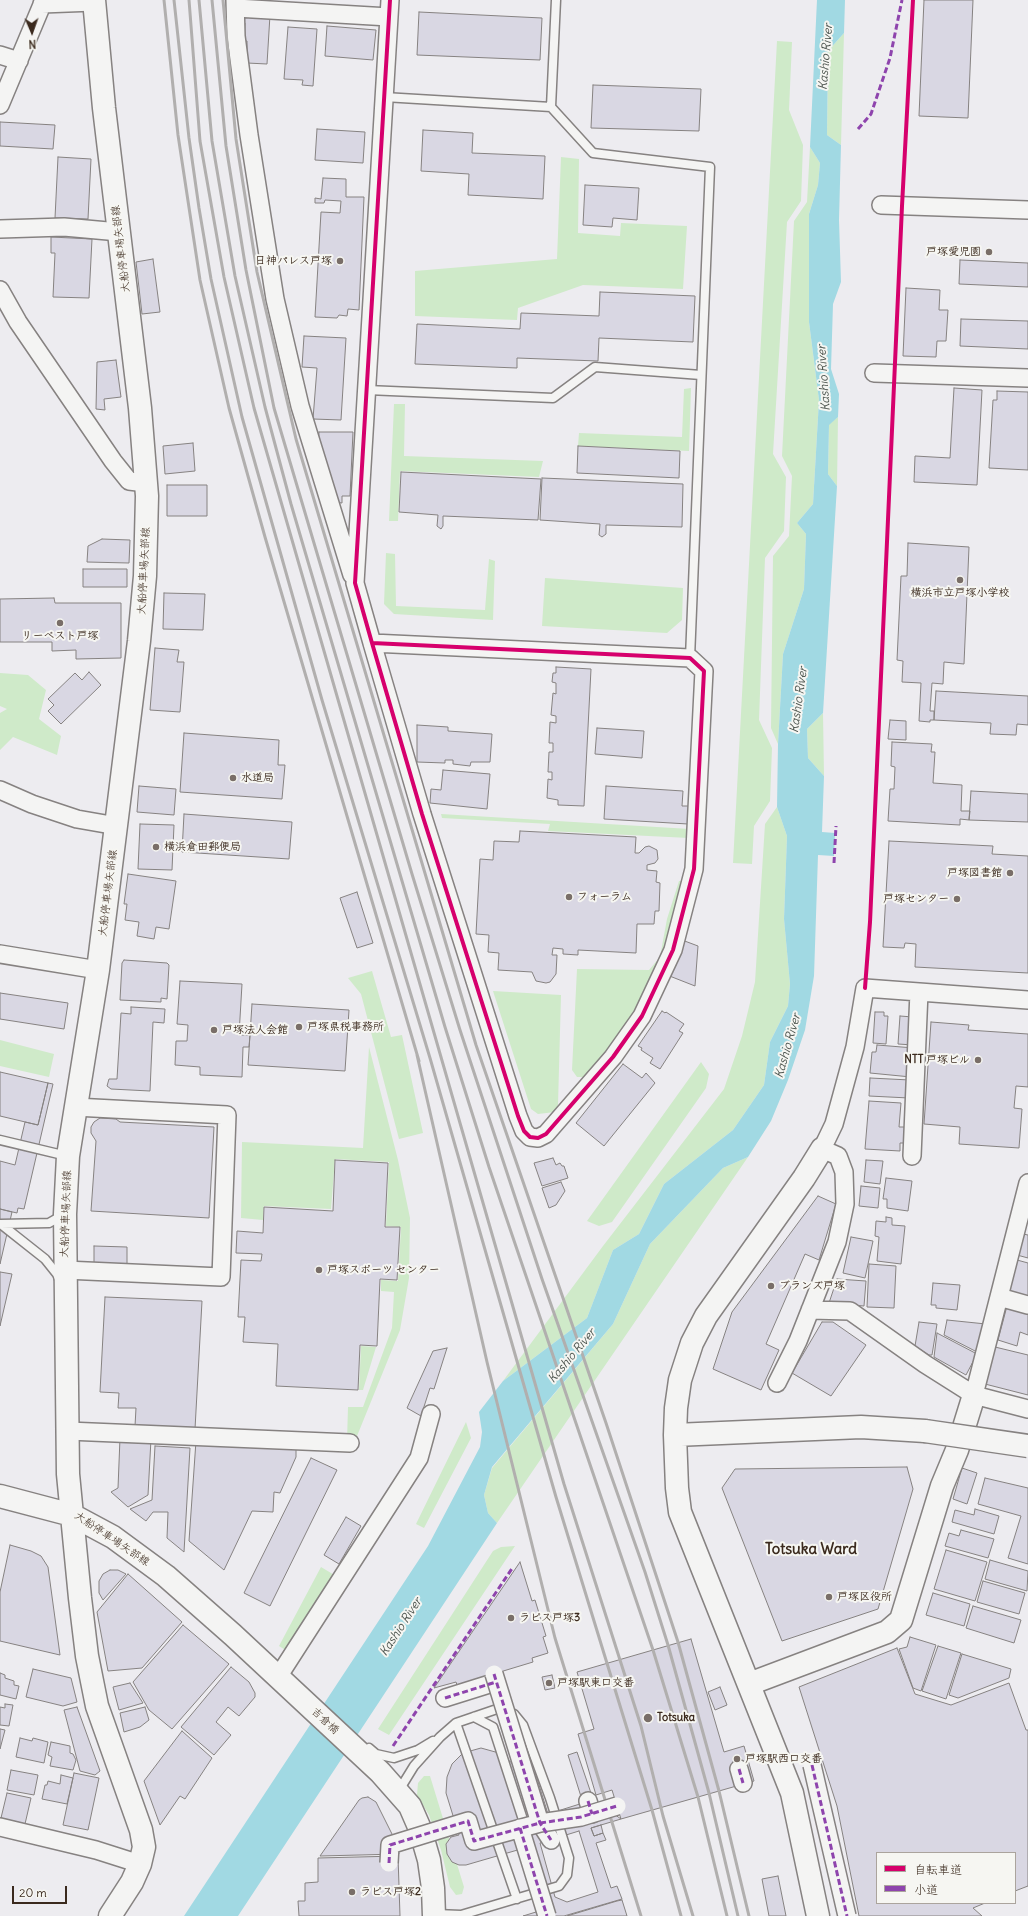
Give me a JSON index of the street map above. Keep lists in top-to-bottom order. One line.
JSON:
{"streets":{"main road":["大船停車場矢部線","吉倉橋"]},"crossings":[["大船停車場矢部線","吉倉橋"]],"districts":["Totsuka Ward"],"water":["Kashio River"],"places":["戸塚愛児園","日神パレス戸塚","横浜市立戸塚小学校","リーベスト戸塚","水道局","横浜倉田郵便局","戸塚図書館","フォーラム","戸塚センター","戸塚県税事務所","戸塚法人会館","NTT 戸塚ビル","戸塚スポーツ センター","ブランズ戸塚","戸塚区役所","ラピス戸塚3","戸塚駅東口交番","Totsuka","戸塚駅西口交番","ラピス戸塚2"],"legend":["自転車道","小道"],"scale_bar":"20 m","north":"bottom"}
